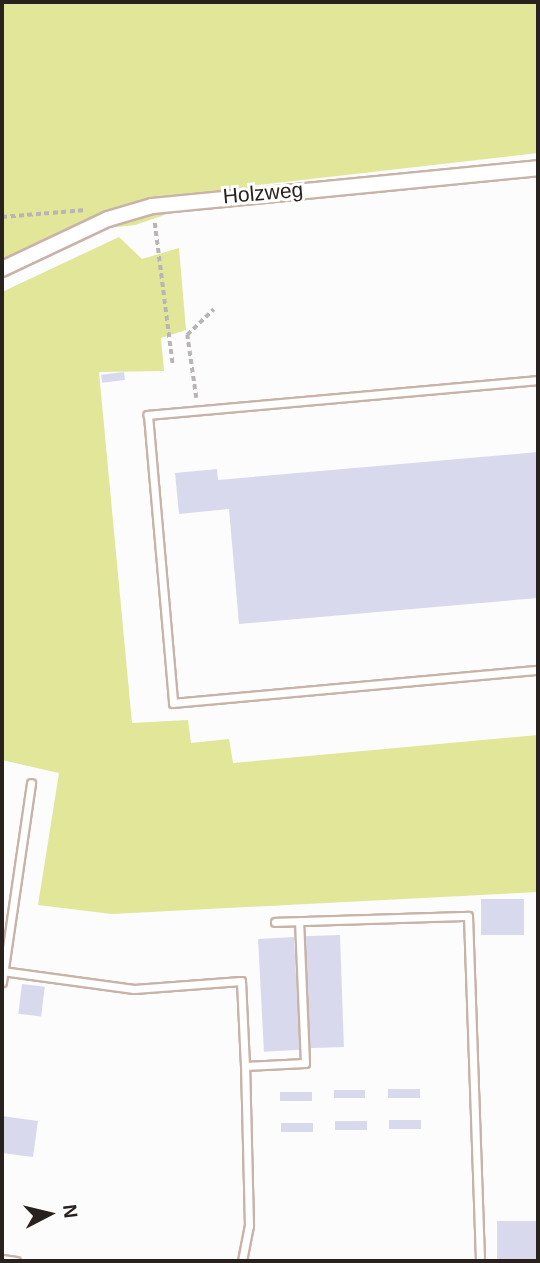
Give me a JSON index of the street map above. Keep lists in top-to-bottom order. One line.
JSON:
{"streets":{"street":["Holzweg"]},"north":"right"}
